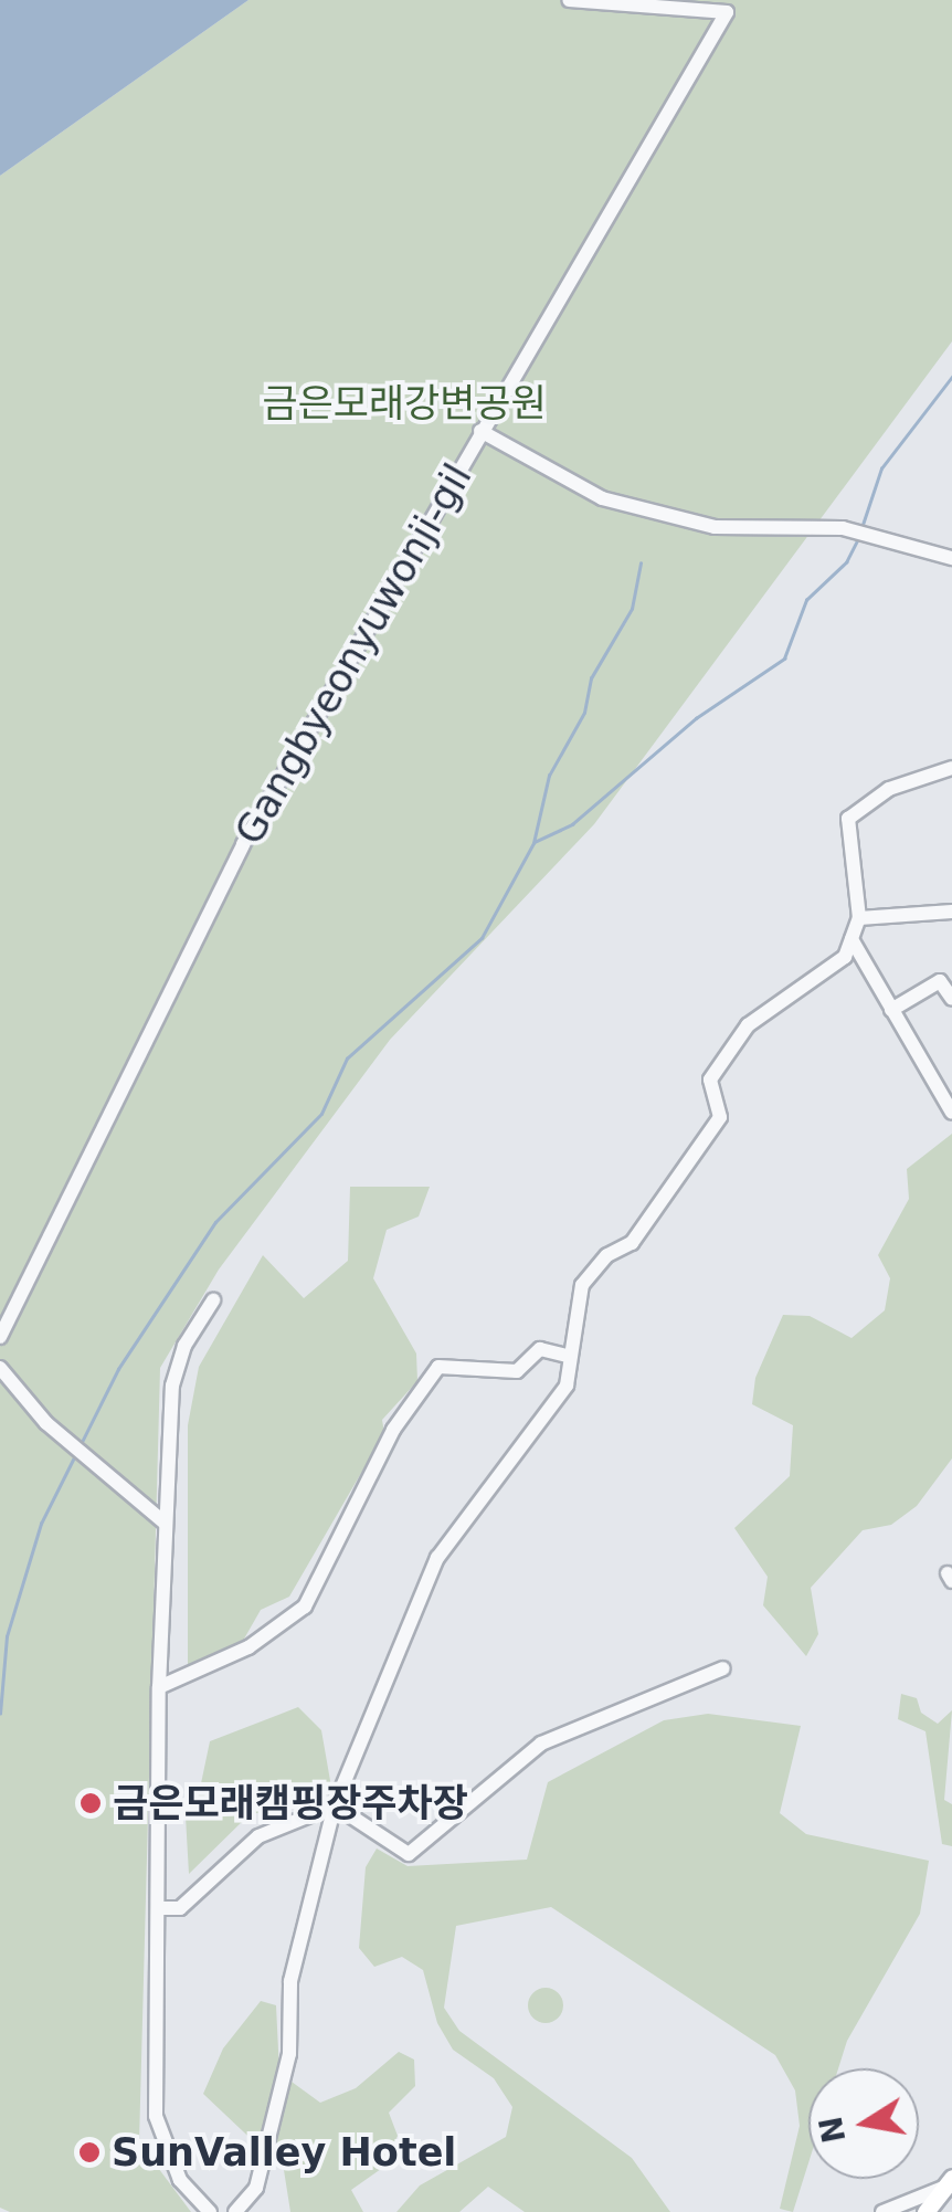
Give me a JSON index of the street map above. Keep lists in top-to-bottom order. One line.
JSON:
{"streets":{"street":["Gangbyeonyuwonji-gil"]},"parks":["금은모래강변공원"],"places":["금은모래캠핑장주차장","SunValley Hotel"],"north":"left"}
